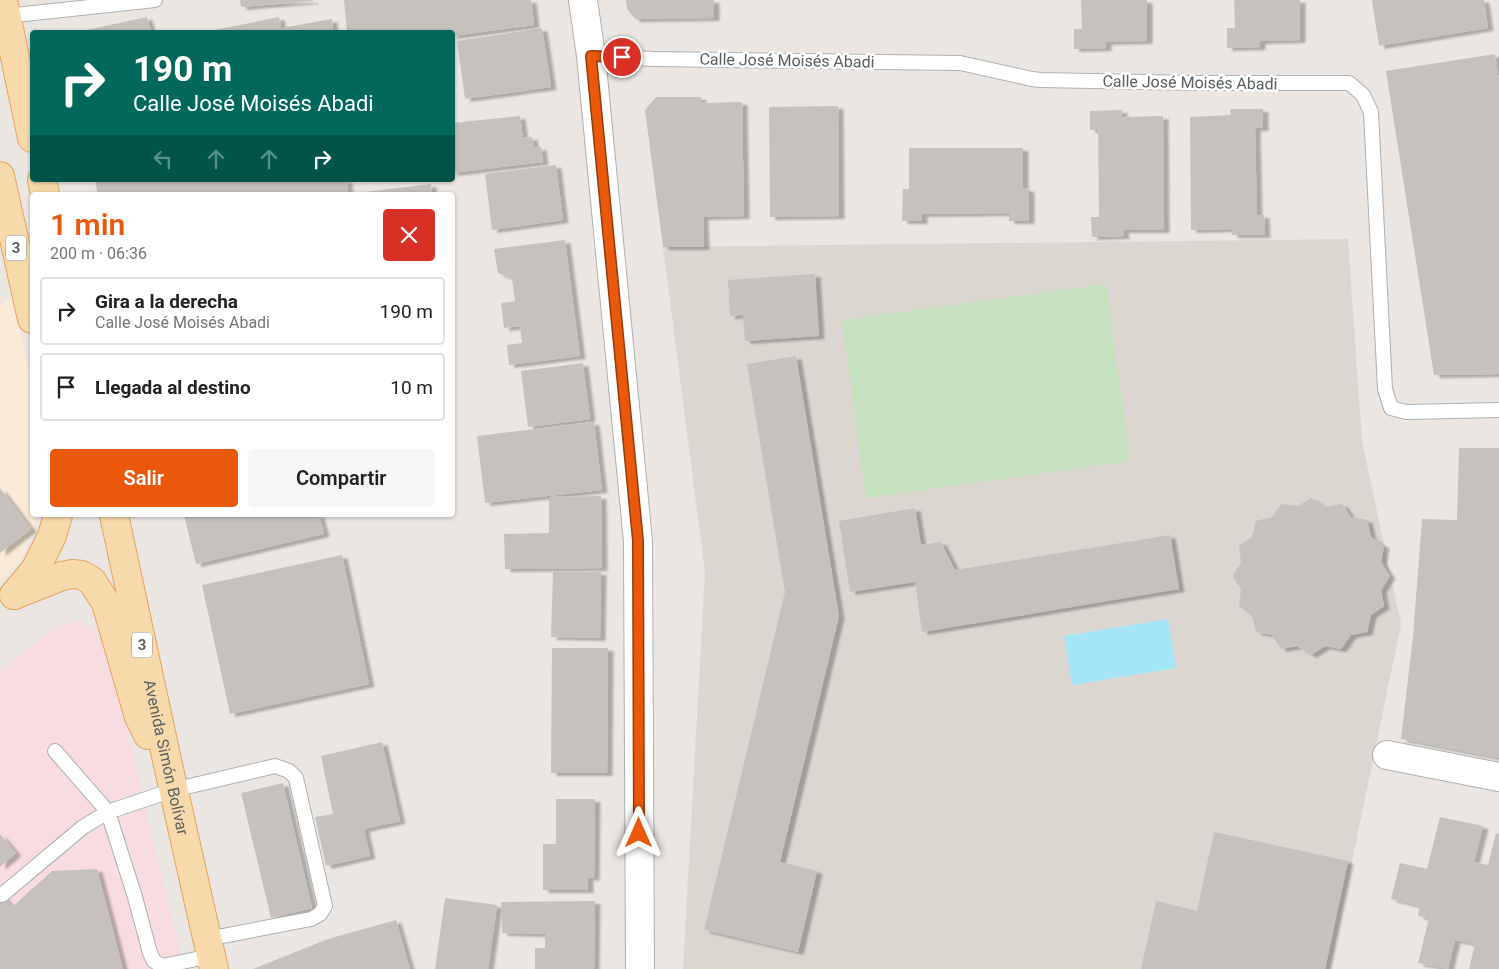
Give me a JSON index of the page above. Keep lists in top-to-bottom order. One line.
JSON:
{"streets":{"main road":["3","Avenida Simón Bolívar"],"lane":["Calle José Moisés Abadi"]},"page":{"turn":["190 m","Calle José Moisés Abadi"],"heading":["1 min","200 m · 06:36"],"list":[{"name":"Gira a la derecha","note":"Calle José Moisés Abadi","value":"190 m"},{"name":"Llegada al destino","value":"10 m"}],"buttons":["Salir","Compartir"]}}
